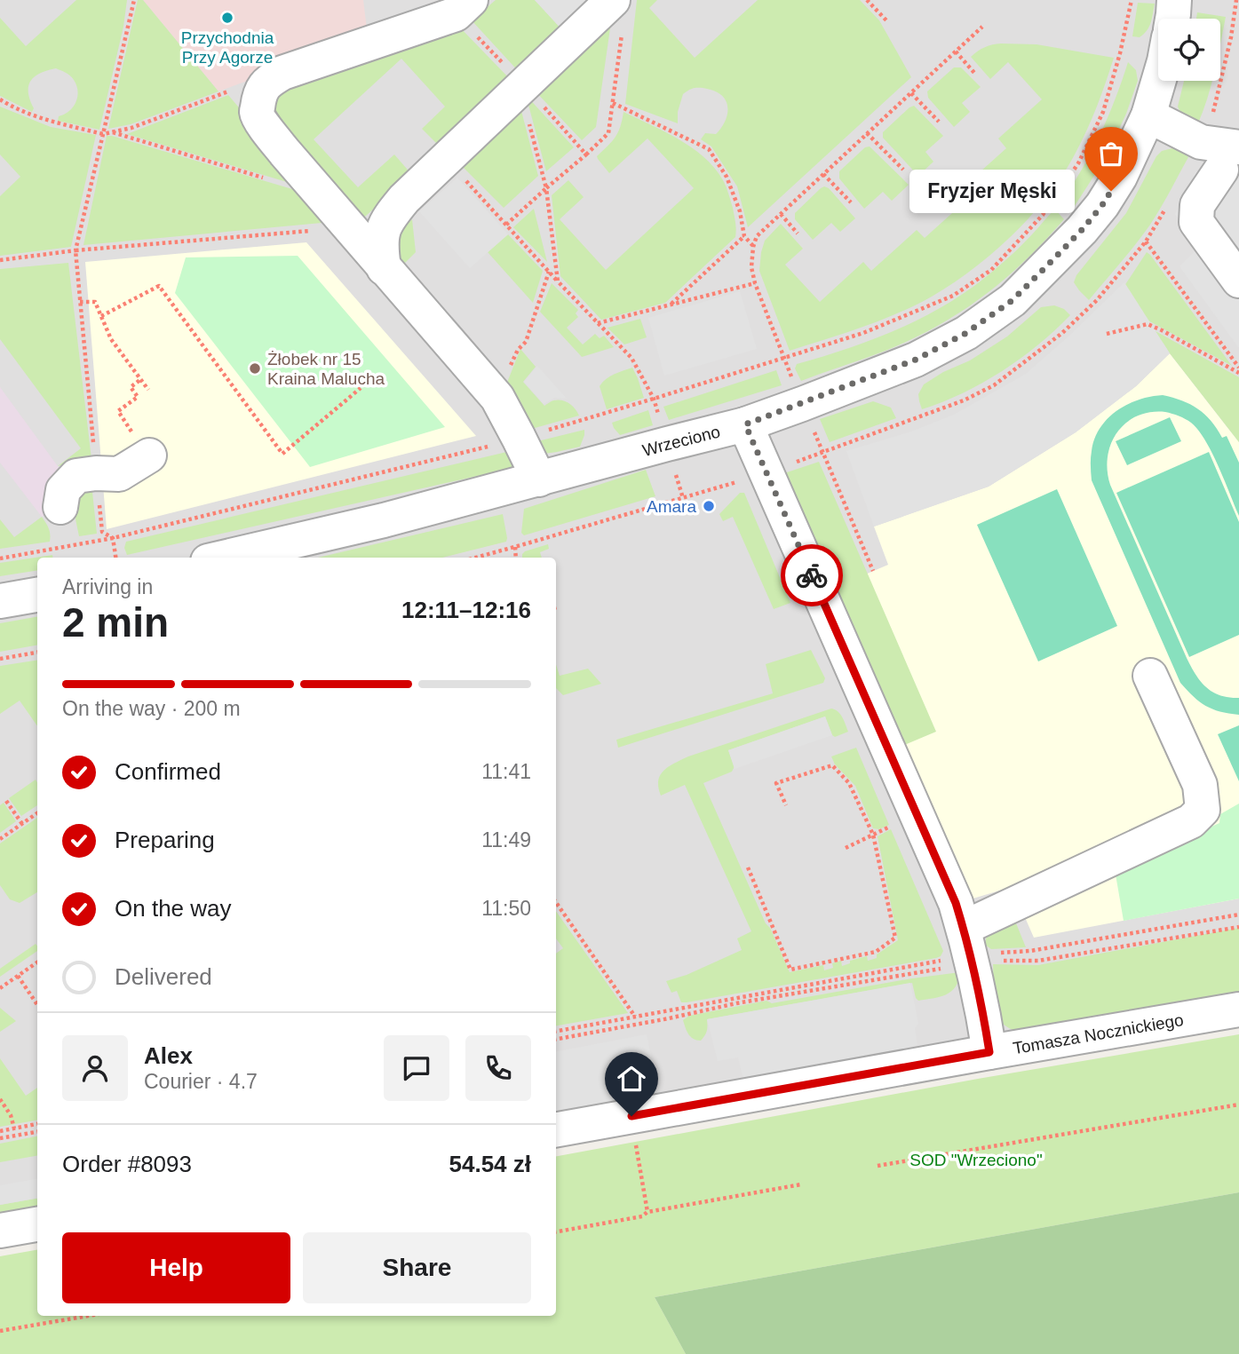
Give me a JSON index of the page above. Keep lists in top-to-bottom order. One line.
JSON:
{"streets":{"street":["Wrzeciono","Tomasza Nocznickiego"]},"parks":["SOD \"Wrzeciono\""],"places":["Przychodnia Przy Agorze","Fryzjer Męski","Żłobek nr 15 Kraina Malucha","Amara"],"page":{"bubble":"Fryzjer Męski","heading":["2 min","Arriving in","12:11–12:16"],"panel":["Alex","Courier · 4.7","Order #8093","54.54 zł"],"bar":"On the way · 200 m","list":[["Confirmed","11:41"],["Preparing","11:49"],["On the way","11:50"],"Delivered"],"buttons":["Help","Share"]}}
